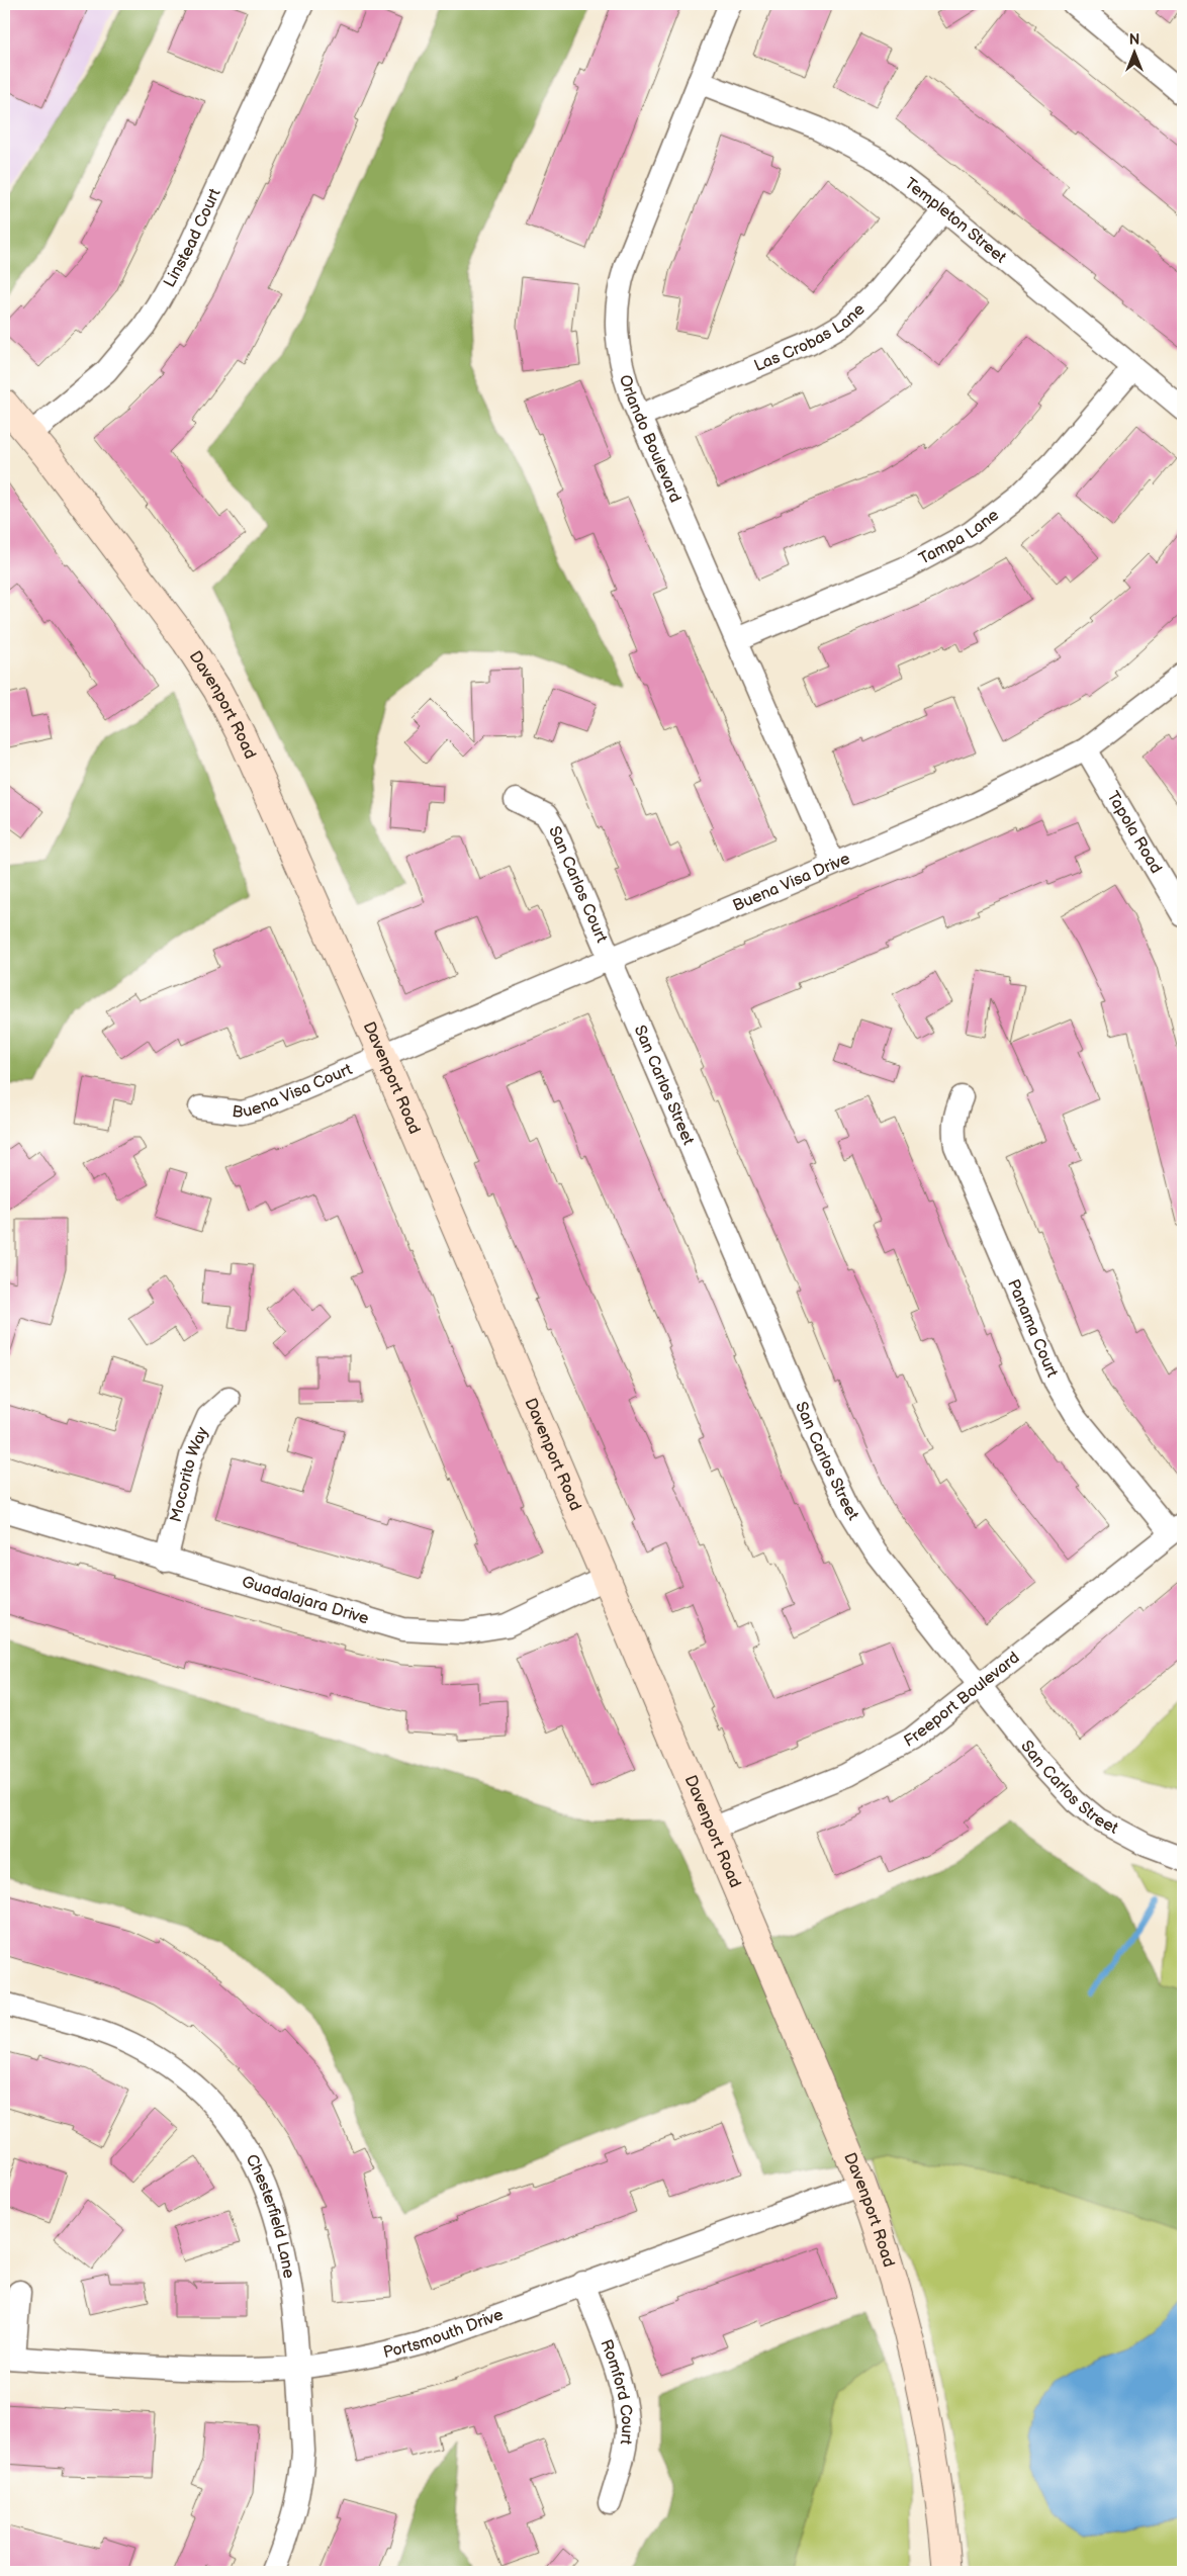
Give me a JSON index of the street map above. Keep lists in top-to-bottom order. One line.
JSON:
{"streets":{"street":["Templeton Street","Linstead Court","Las Crobas Lane","Orlando Boulevard","Tampa Lane","Davenport Road","Tapola Road","Buena Visa Drive","San Carlos Court","San Carlos Street","Buena Visa Court","Panama Court","Mocorito Way","Guadalajara Drive","Freeport Boulevard","Chesterfield Lane","Portsmouth Drive","Romford Court"]},"crossings":[["Templeton Street","Las Crobas Lane"],["Templeton Street","Orlando Boulevard"],["Templeton Street","Tampa Lane"],["Linstead Court","Davenport Road"],["Las Crobas Lane","Orlando Boulevard"],["Orlando Boulevard","Tampa Lane"],["Orlando Boulevard","Buena Visa Drive"],["Davenport Road","Buena Visa Drive"],["Davenport Road","Buena Visa Court"],["Davenport Road","Guadalajara Drive"],["Davenport Road","Freeport Boulevard"],["Davenport Road","Portsmouth Drive"],["Tapola Road","Buena Visa Drive"],["Buena Visa Drive","San Carlos Court"],["Buena Visa Drive","San Carlos Street"],["Buena Visa Drive","Buena Visa Court"],["San Carlos Court","San Carlos Street"],["San Carlos Street","Freeport Boulevard"],["Panama Court","Freeport Boulevard"],["Mocorito Way","Guadalajara Drive"],["Chesterfield Lane","Portsmouth Drive"],["Portsmouth Drive","Romford Court"]],"north":"top"}
